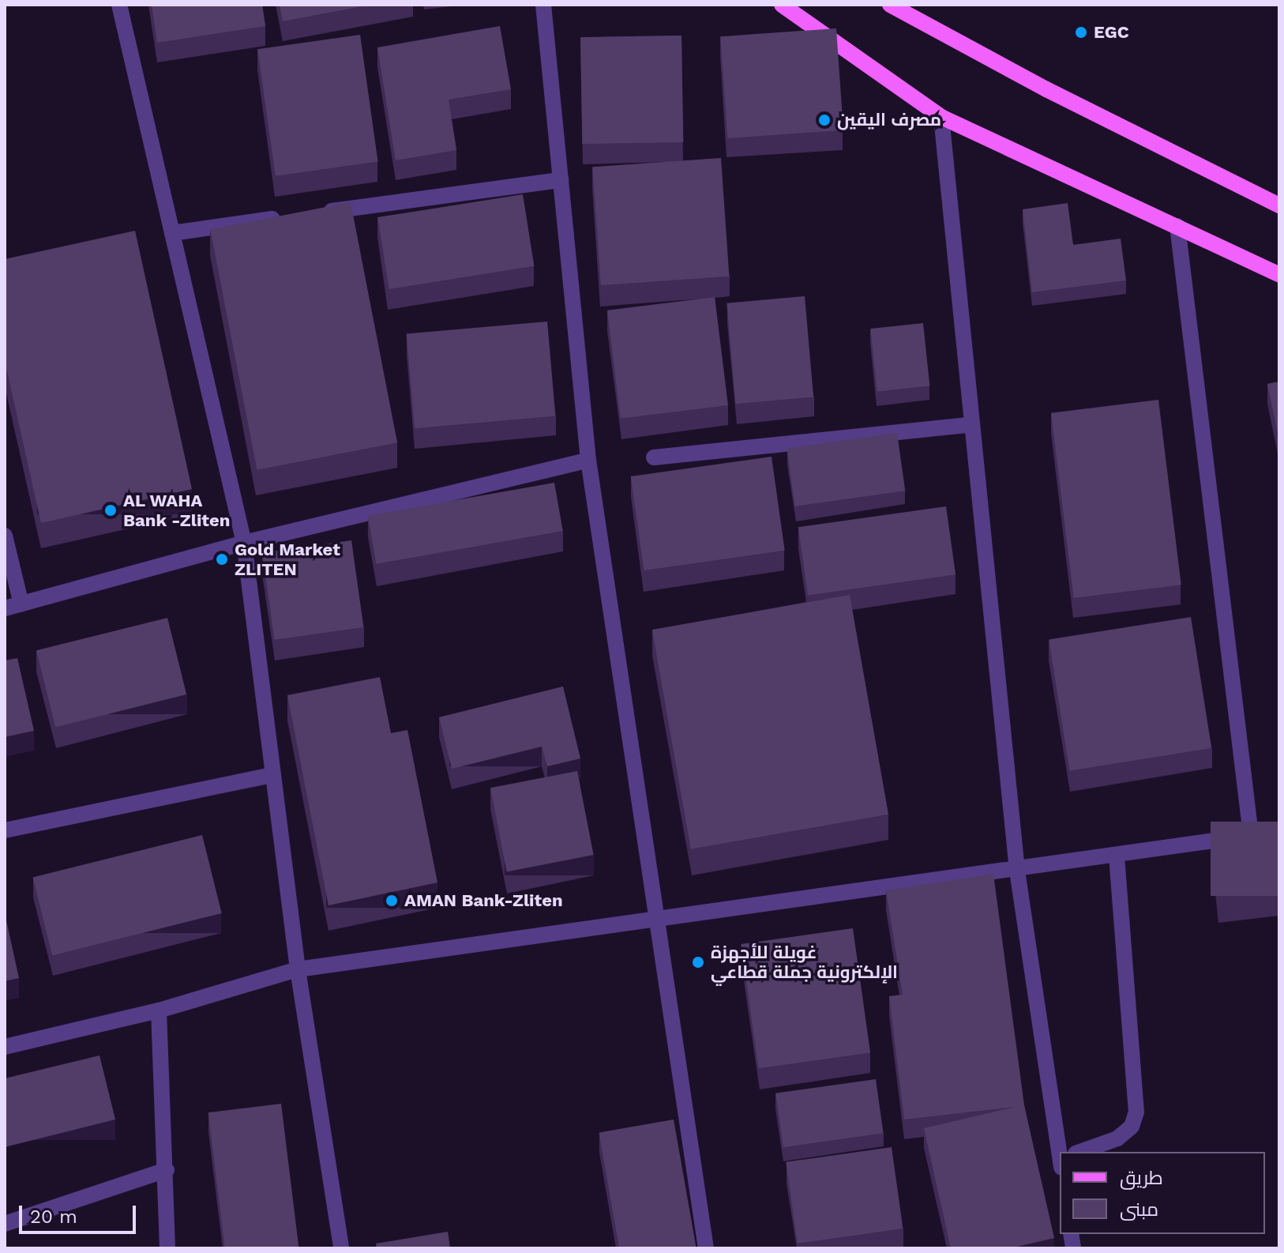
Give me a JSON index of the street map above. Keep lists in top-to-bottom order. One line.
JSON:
{"places":["EGC","مصرف اليقين","AL WAHA Bank -Zliten","Gold Market ZLITEN","AMAN Bank-Zliten","غويلة للأجهزة الإلكترونية جملة قطاعي"],"legend":["طريق","مبنى"],"scale_bar":"20 m"}
